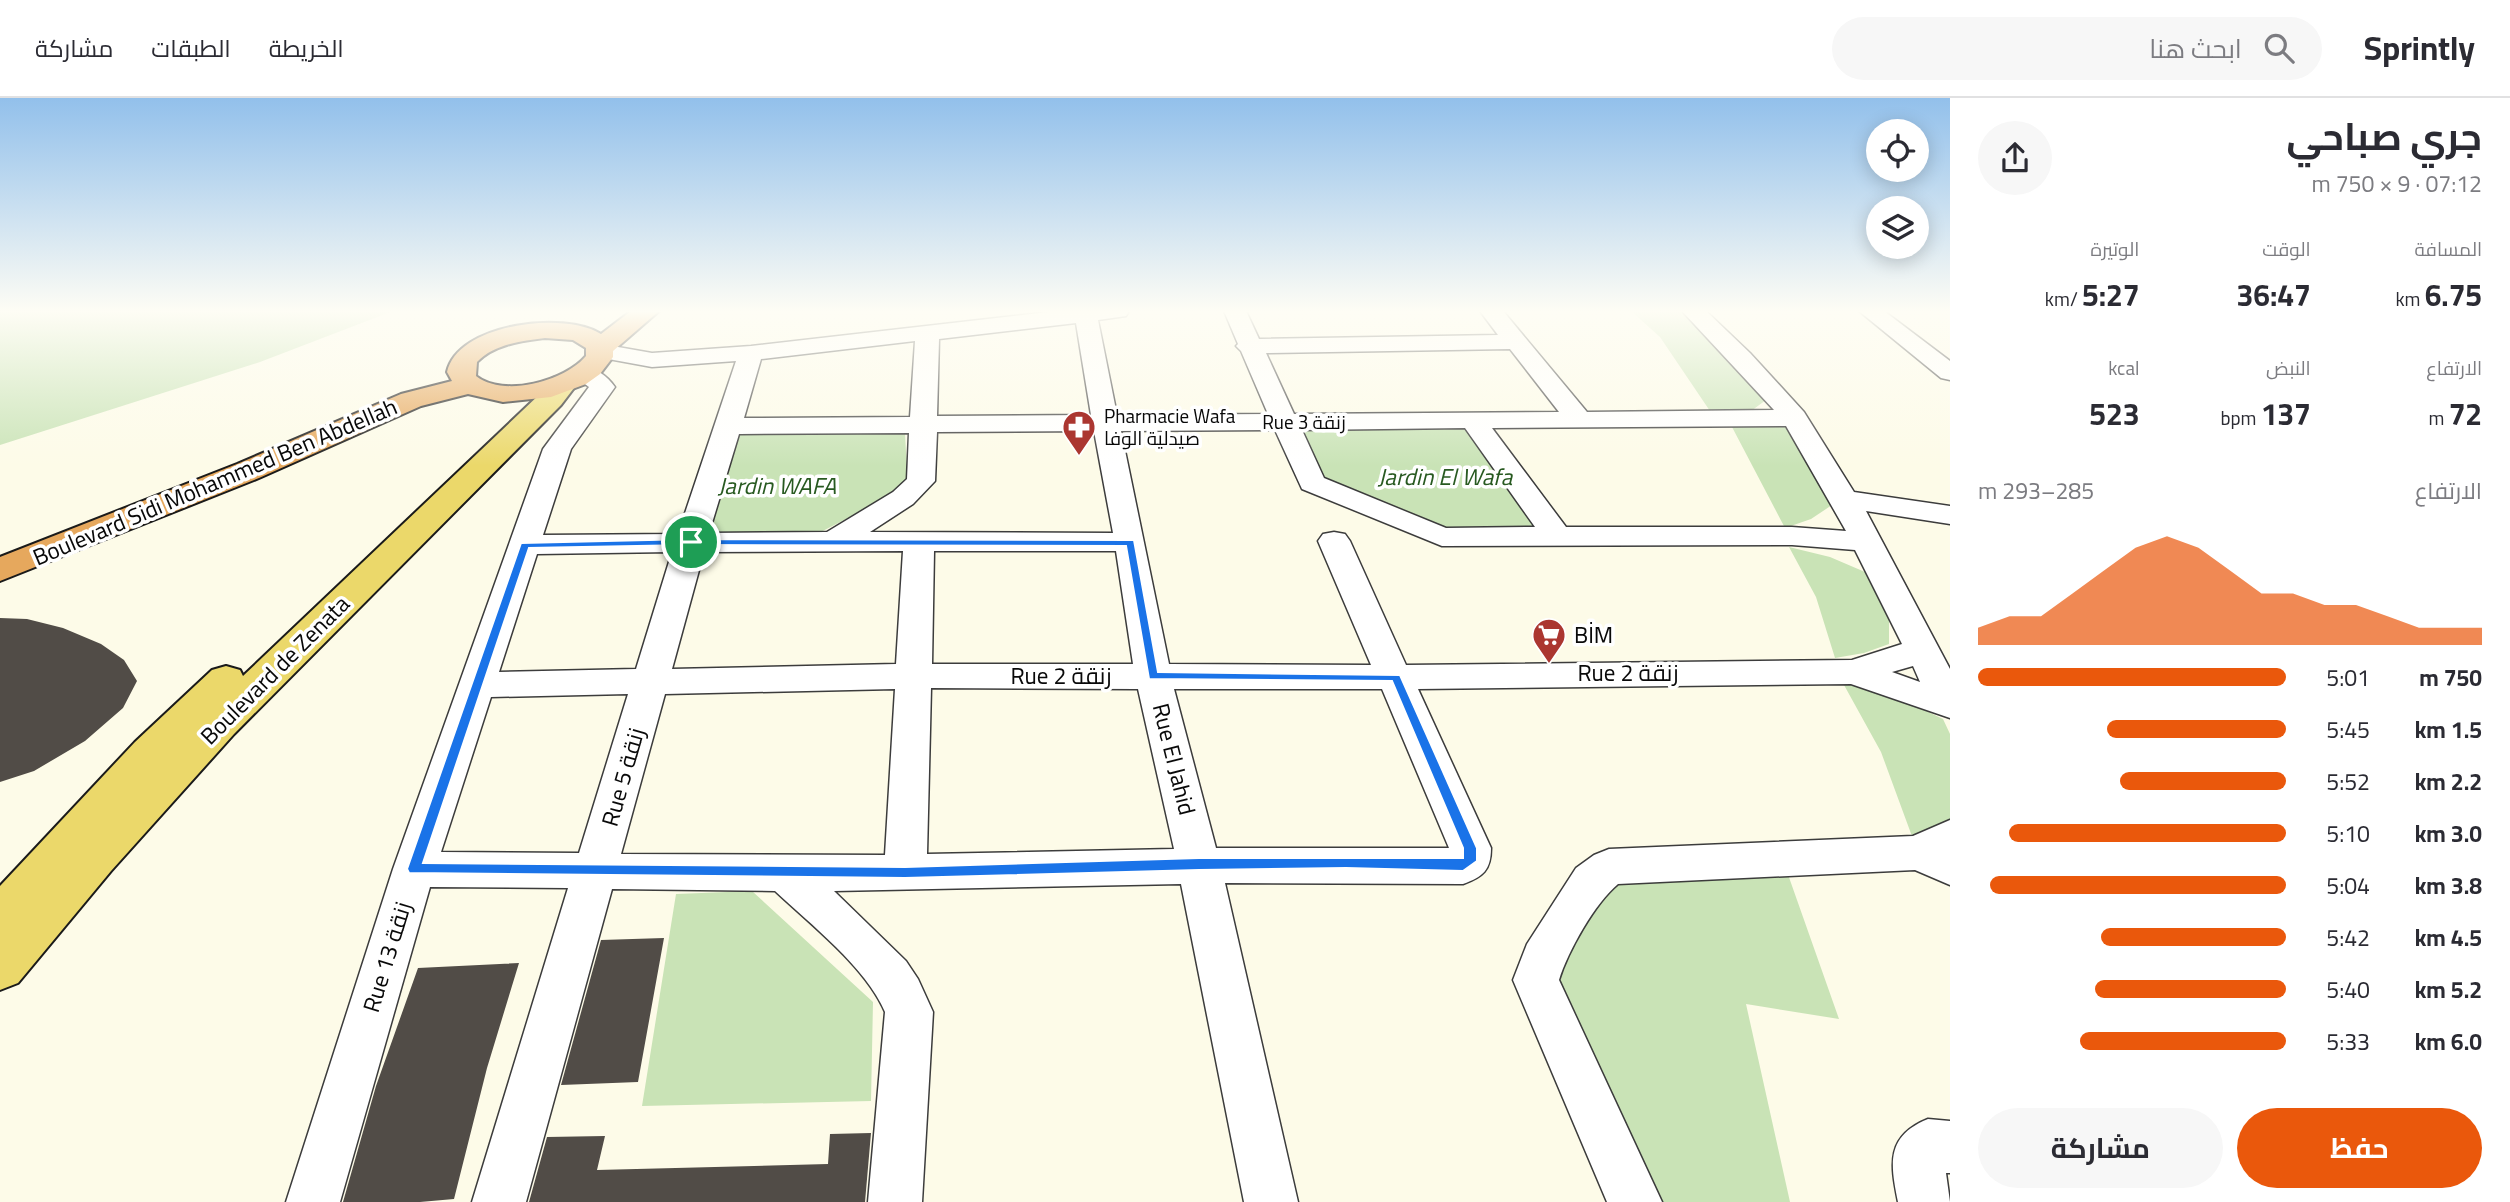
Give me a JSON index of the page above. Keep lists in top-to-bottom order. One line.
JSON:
{"streets":{"highway":["Boulevard Sidi Mohammed Ben Abdellah","Boulevard de Zenata"],"street":["Rue 3 زنقة","Rue 2 زنقة","Rue El Jahid","Rue 5 زنقة","Rue 13 زنقة"]},"crossings":[["Rue 3 زنقة","Rue El Jahid"],["Rue 3 زنقة","Rue 5 زنقة"],["Boulevard de Zenata","Rue 13 زنقة"],["Rue 2 زنقة","Rue El Jahid"],["Rue 2 زنقة","Rue 5 زنقة"],["Rue 2 زنقة","Rue 13 زنقة"]],"parks":["Jardin El Wafa","Jardin WAFA"],"places":{"pharmacy":["Pharmacie Wafa صيدلية الوفا"],"supermarket":["BİM"]},"page":{"header":"Sprintly","search":"ابحث هنا","nav":["الخريطة","الطبقات","مشاركة"],"heading":["جري صباحي","07:12 · 9 × 750 m"],"stats":[["المسافة","6.75 km"],["الوقت","36:47"],["الوتيرة","5:27 /km"],["الارتفاع","72 m"],["النبض","137 bpm"],["kcal","523"]],"chart":["الارتفاع","285–293 m"],"list":[{"name":"750 m","note":"5:01"},{"name":"1.5 km","note":"5:45"},{"name":"2.2 km","note":"5:52"},{"name":"3.0 km","note":"5:10"},{"name":"3.8 km","note":"5:04"},{"name":"4.5 km","note":"5:42"},{"name":"5.2 km","note":"5:40"},{"name":"6.0 km","note":"5:33"}],"buttons":["حفظ","مشاركة"]}}
